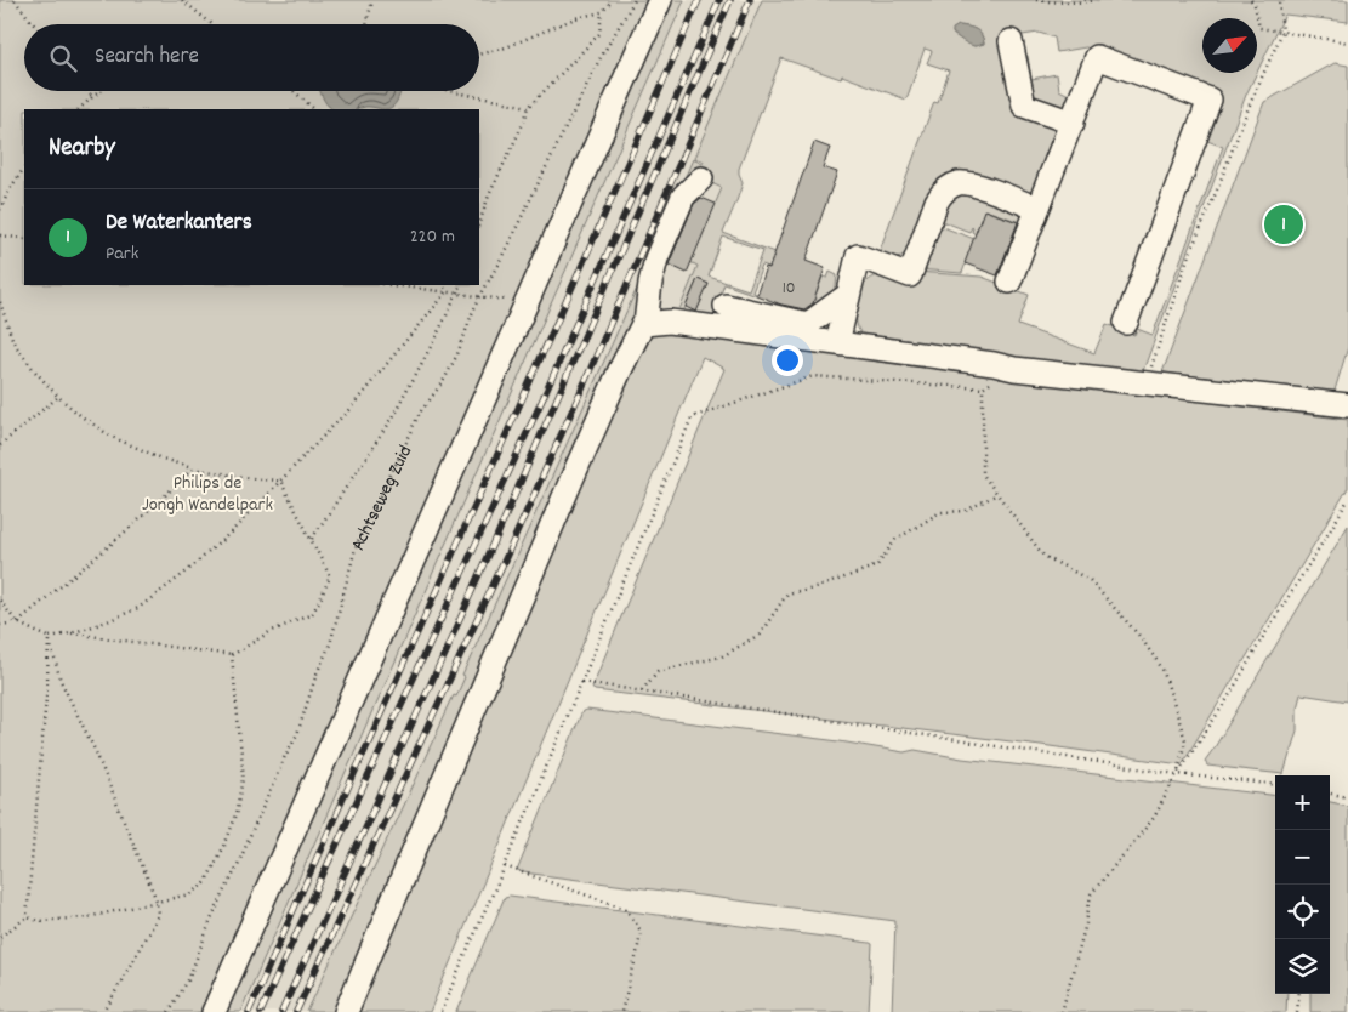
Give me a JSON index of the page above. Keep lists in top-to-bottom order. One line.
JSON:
{"streets":{"path":["Achtseweg Zuid"]},"parks":["Philips de Jongh Wandelpark"],"house_numbers":["10"],"north":"top right","page":{"search":"Search here","heading":"Nearby","list":[{"mark":"1","name":"De Waterkanters","note":"Park","value":"220 m"}],"pins":"1","map_buttons":["+","−"]}}
